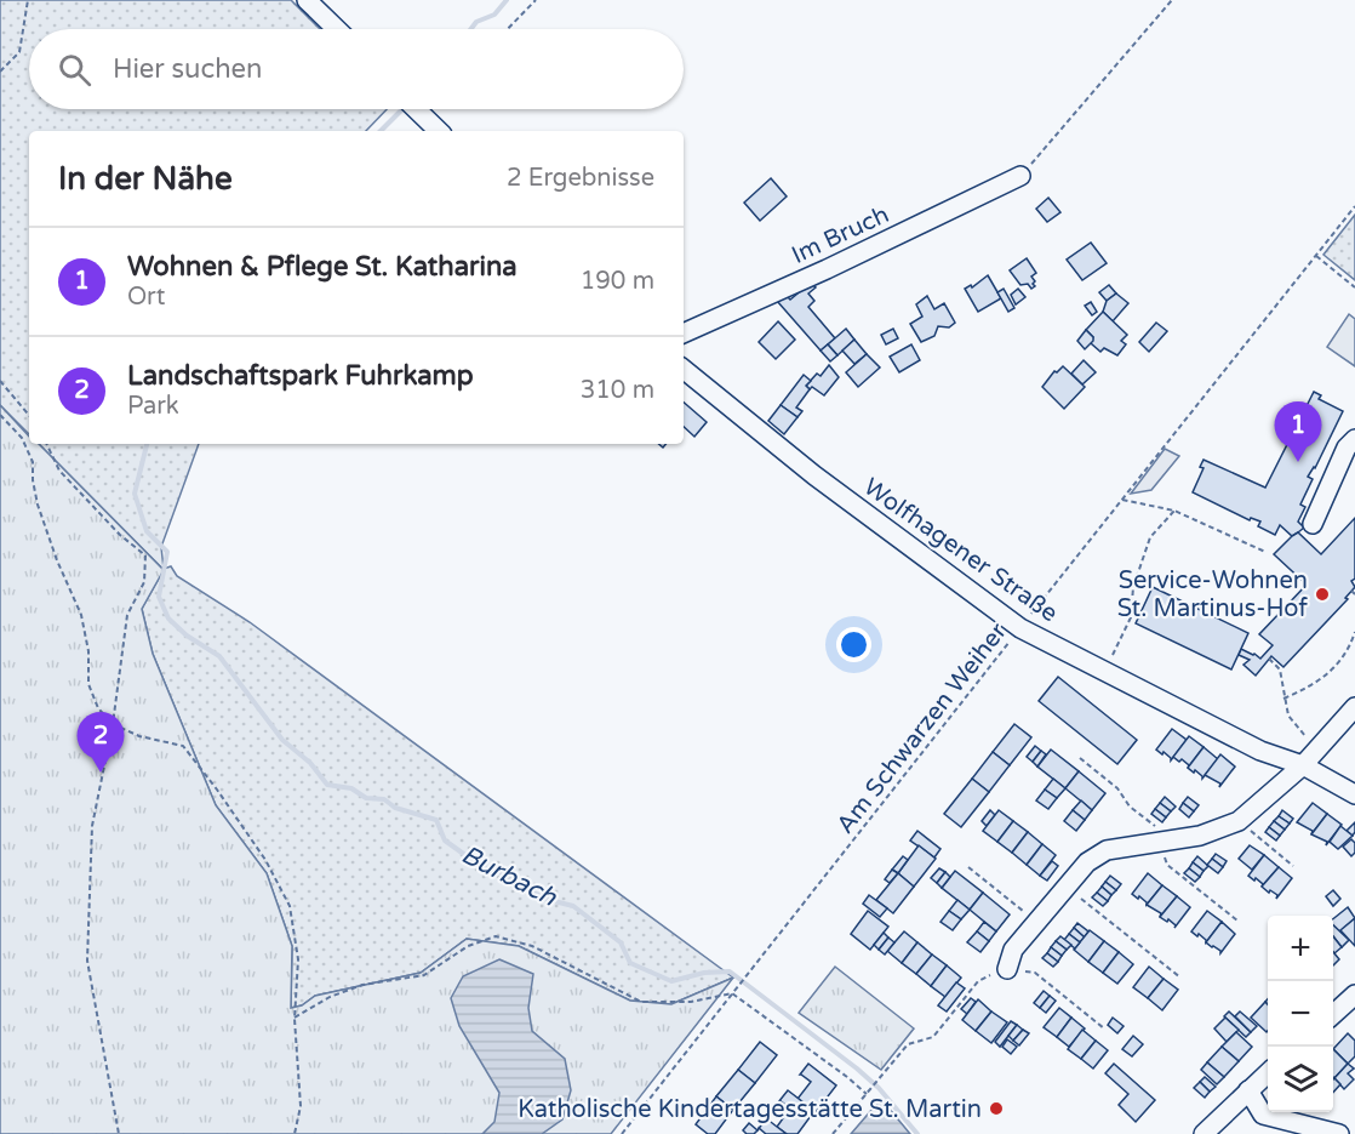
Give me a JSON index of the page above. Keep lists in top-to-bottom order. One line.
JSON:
{"streets":{"street":["Im Bruch","Wolfhagener Straße"],"path":["Am Schwarzen Weiher"]},"crossings":[["Wolfhagener Straße","Am Schwarzen Weiher"]],"water":["Burbach"],"places":["Service-Wohnen St. Martinus-Hof","Katholische Kindertagesstätte St. Martin"],"page":{"search":"Hier suchen","heading":["In der Nähe","2 Ergebnisse"],"list":[{"mark":"1","name":"Wohnen & Pflege St. Katharina","note":"Ort","value":"190 m"},{"mark":"2","name":"Landschaftspark Fuhrkamp","note":"Park","value":"310 m"}],"pins":["1","2"],"map_buttons":["+","−"]}}
